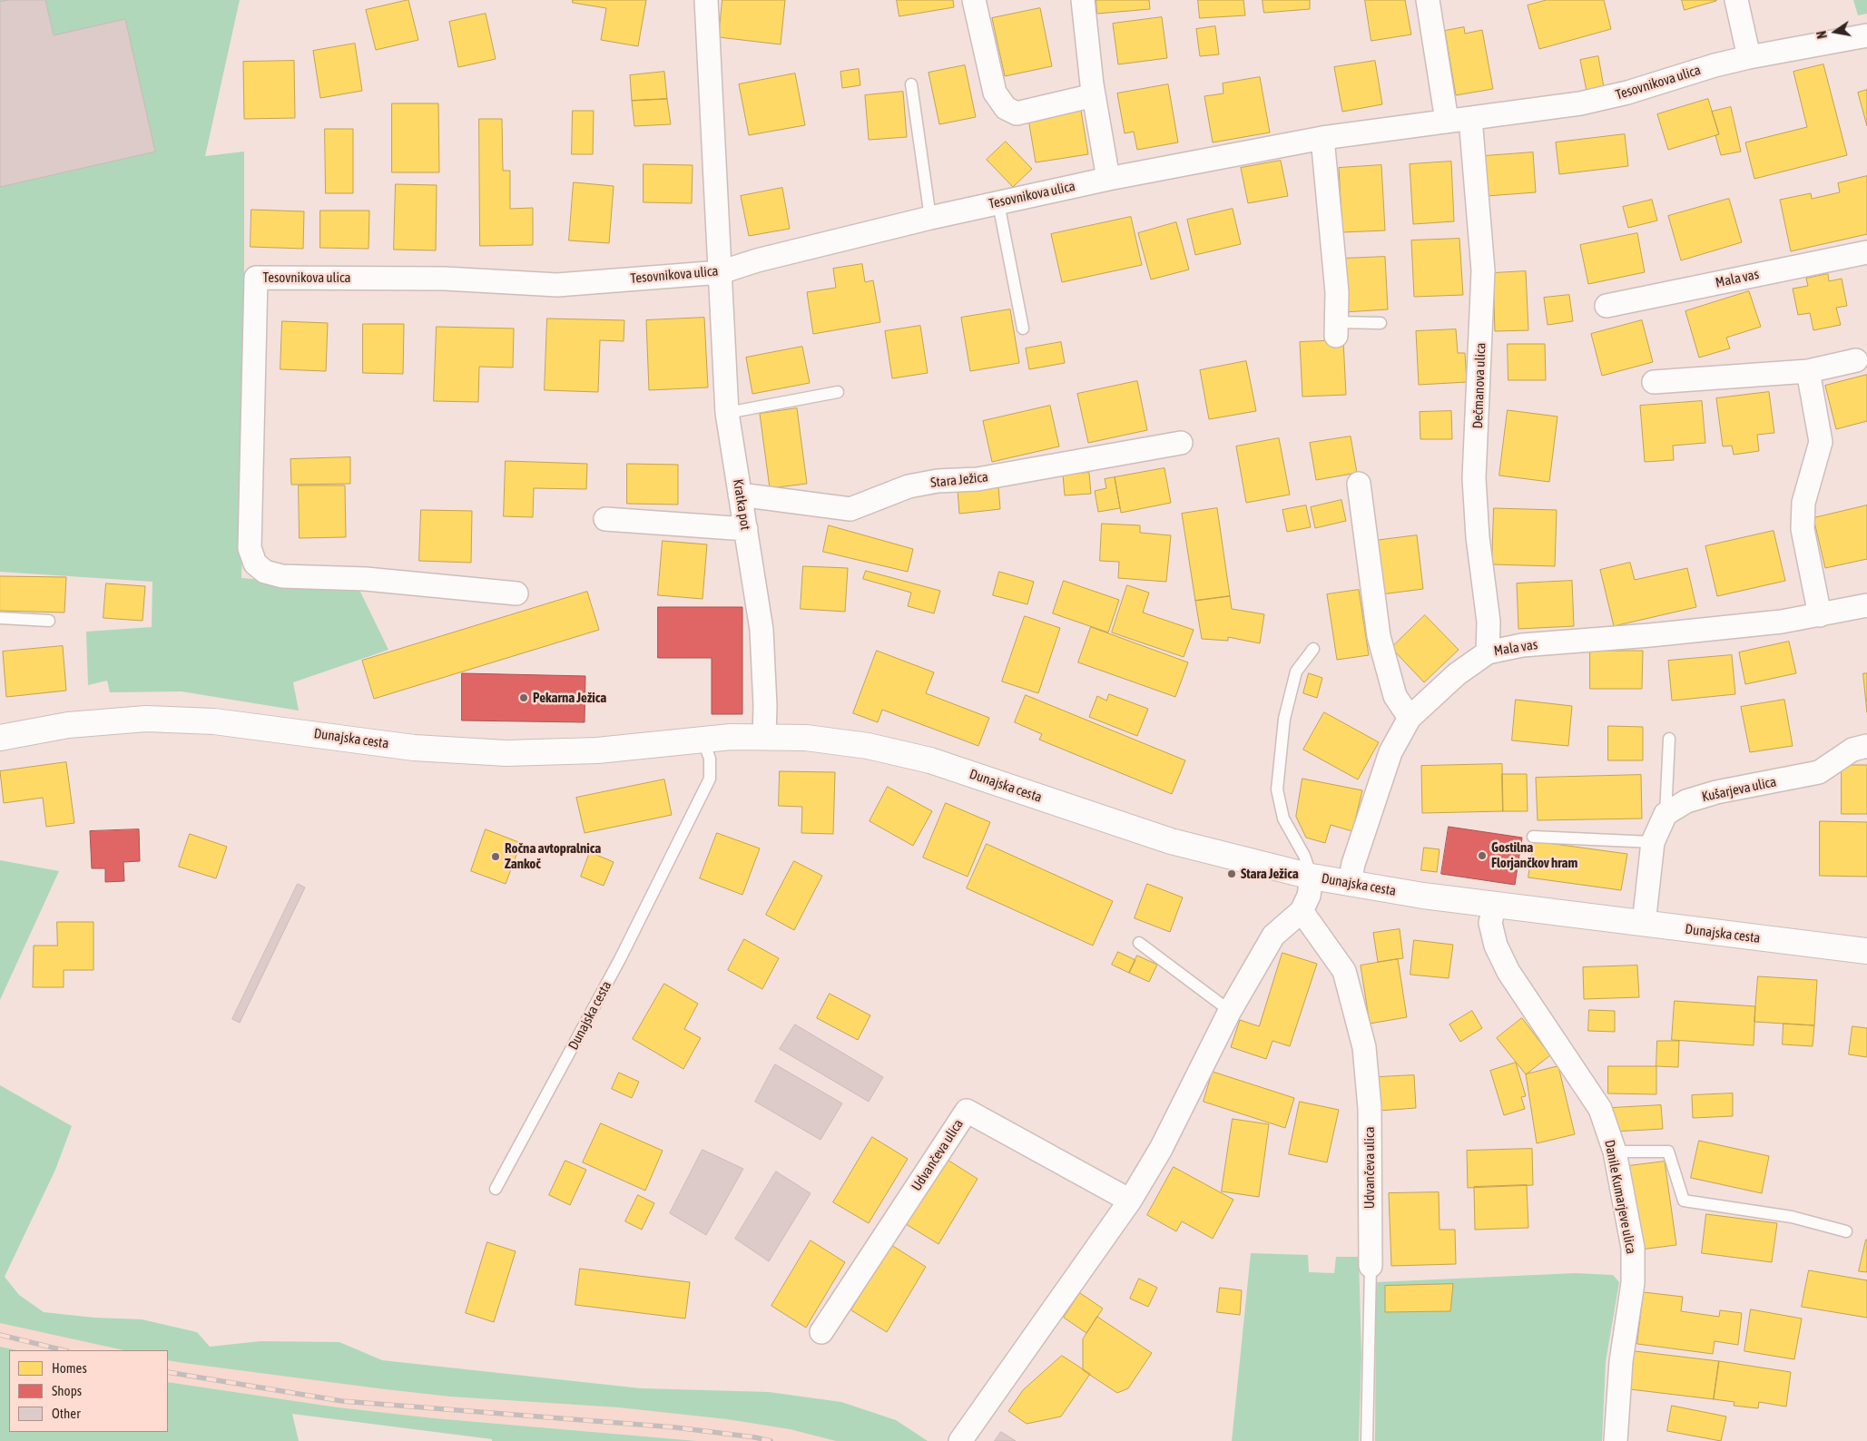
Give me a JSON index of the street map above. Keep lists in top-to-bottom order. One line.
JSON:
{"streets":{"main road":["Dunajska cesta"],"street":["Tesovnikova ulica","Mala vas","Dečmanova ulica","Stara Ježica","Kratka pot","Kušarjeva ulica","Udvančeva ulica","Danile Kumarjeve ulica"]},"crossings":[["Tesovnikova ulica","Dečmanova ulica"],["Tesovnikova ulica","Kratka pot"],["Mala vas","Dečmanova ulica"],["Mala vas","Dunajska cesta"],["Stara Ježica","Kratka pot"],["Kratka pot","Dunajska cesta"],["Dunajska cesta","Danile Kumarjeve ulica"]],"places":["Pekarna Ježica","Gostilna Florjančkov hram","Ročna avtopralnica Zankoč","Stara Ježica"],"legend":["Homes","Shops","Other"],"north":"left"}
